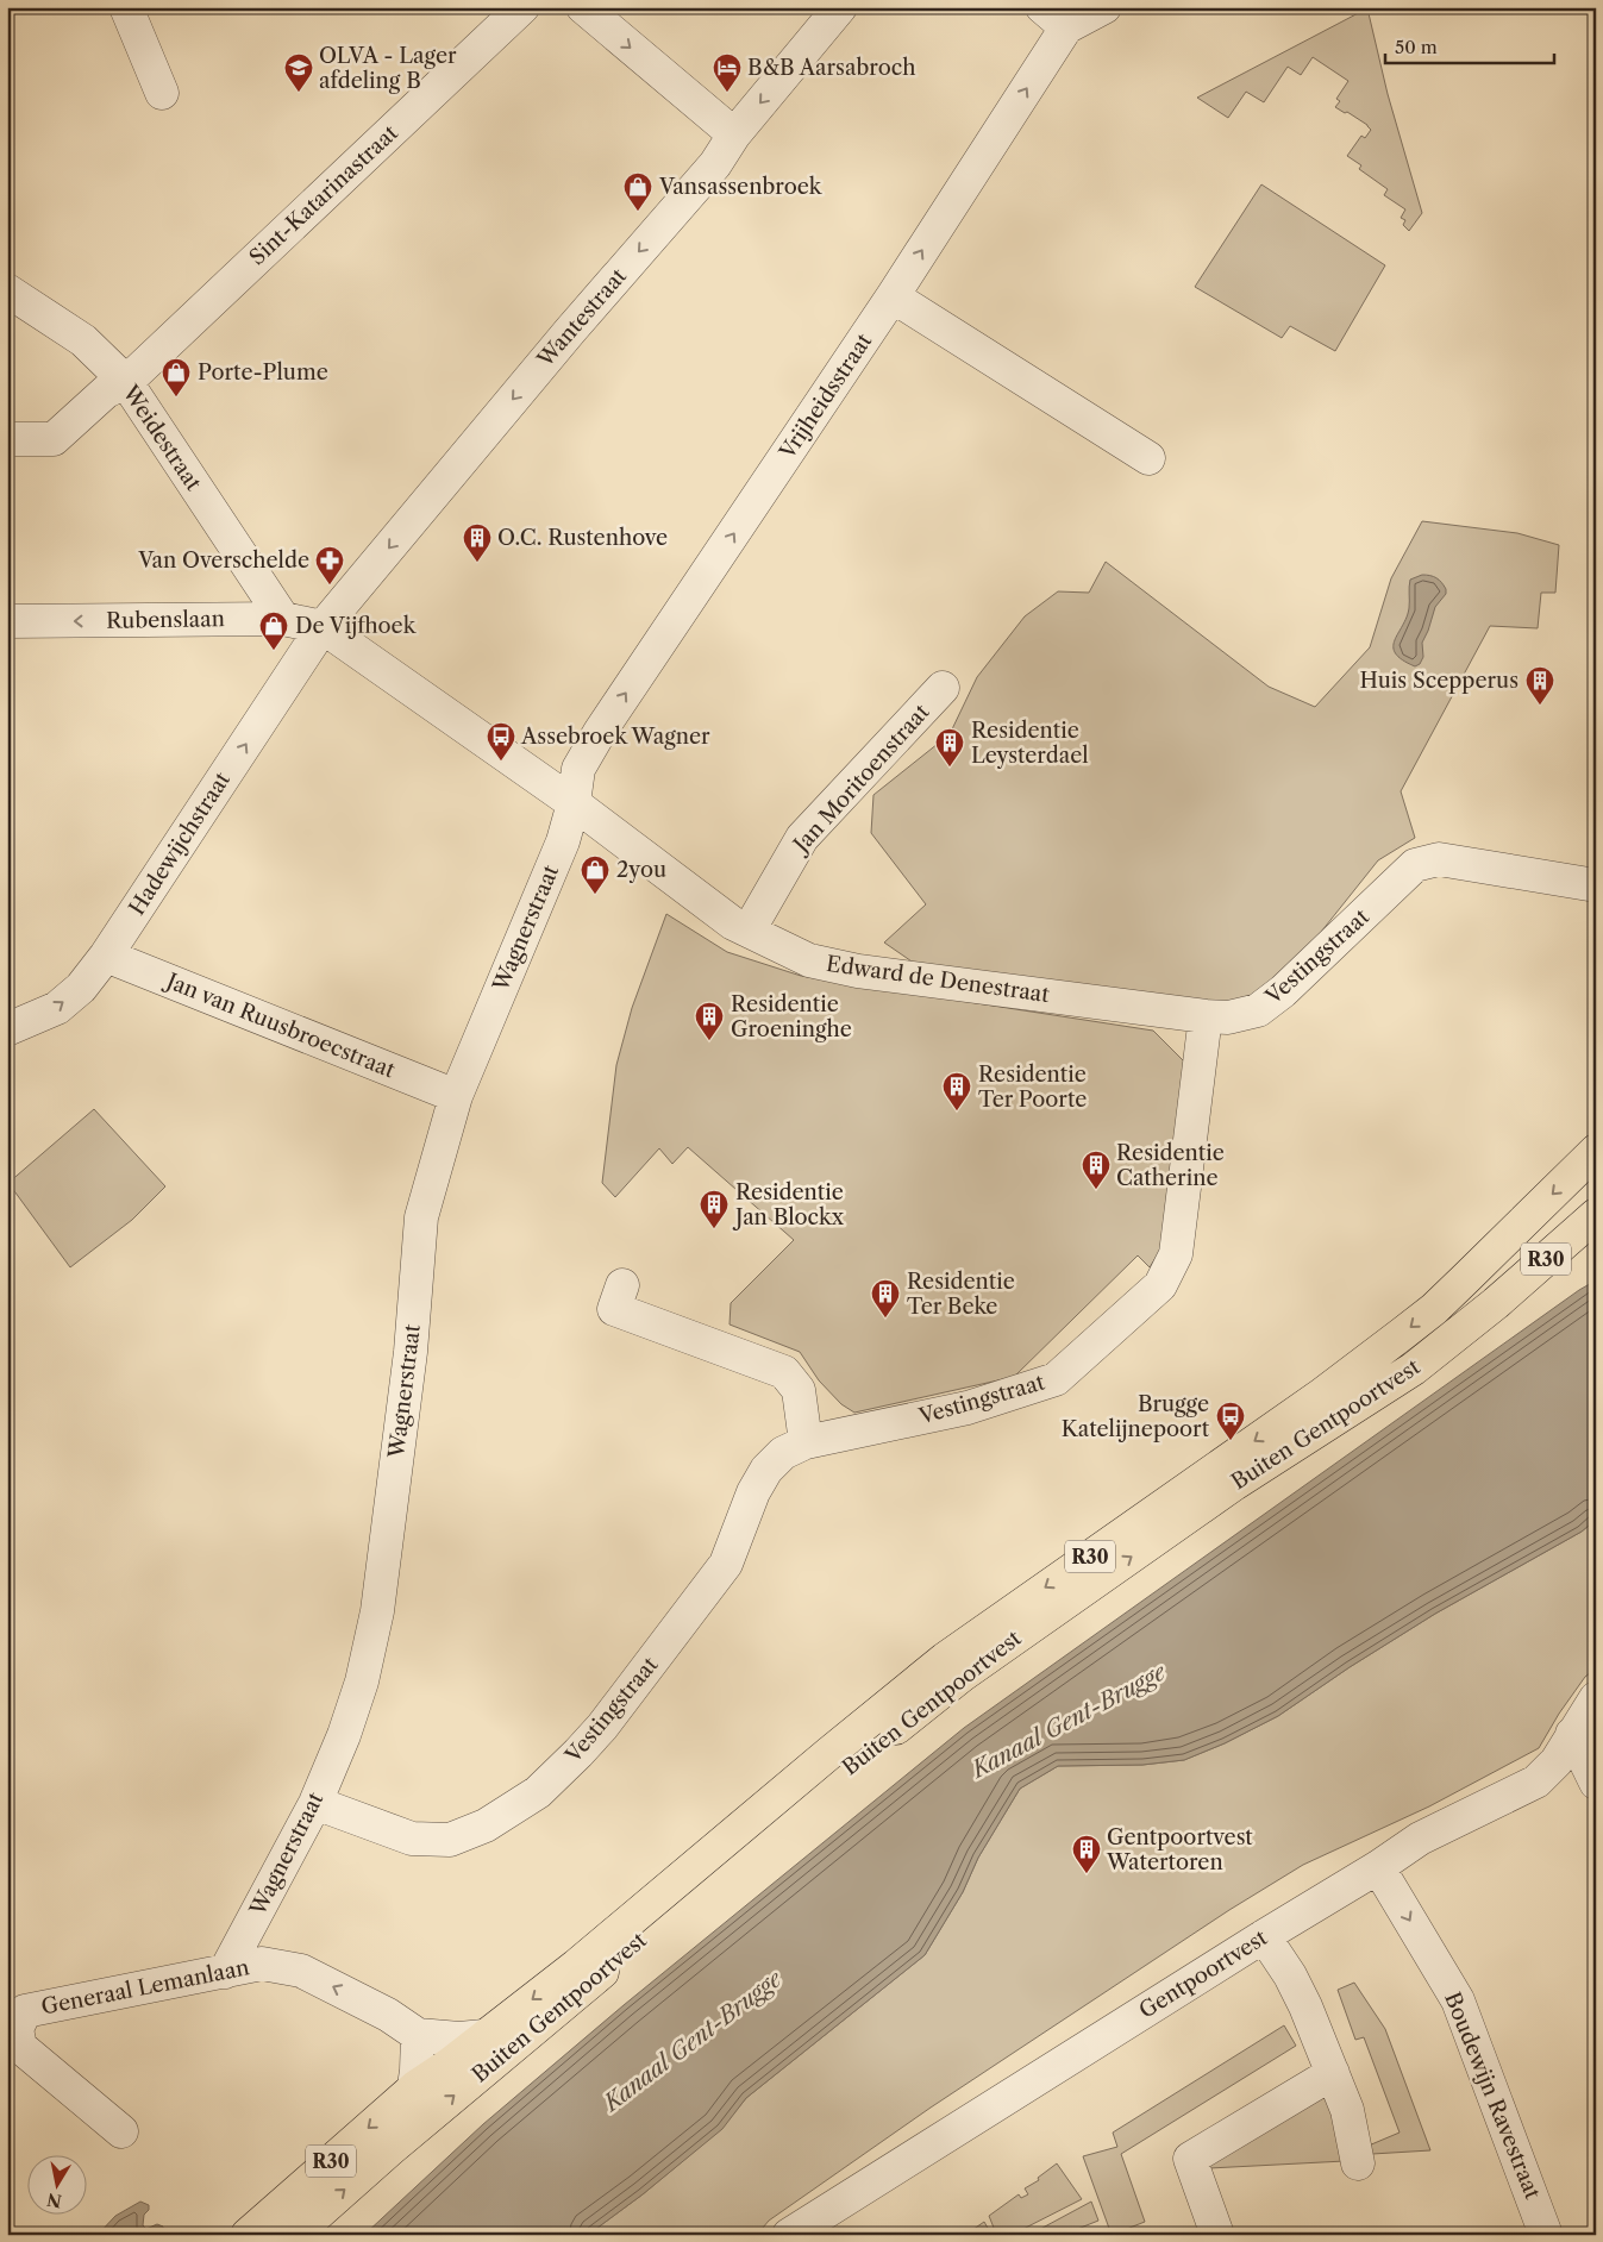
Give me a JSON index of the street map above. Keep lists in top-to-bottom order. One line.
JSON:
{"streets":{"main road":["R30","Buiten Gentpoortvest"],"street":["Sint-Katarinastraat","Wantestraat","Vrijheidsstraat","Weidestraat","Rubenslaan","Jan Moritoenstraat","Hadewijchstraat","Wagnerstraat","Vestingstraat","Edward de Denestraat","Jan van Ruusbroecstraat","Gentpoortvest","Generaal Lemanlaan","Boudewijn Ravestraat"]},"crossings":[["Sint-Katarinastraat","Weidestraat"],["Wantestraat","Rubenslaan"],["Wantestraat","Hadewijchstraat"],["Vrijheidsstraat","Wagnerstraat"],["Vrijheidsstraat","Edward de Denestraat"],["Weidestraat","Rubenslaan"],["Rubenslaan","Hadewijchstraat"],["Jan Moritoenstraat","Edward de Denestraat"],["Hadewijchstraat","Jan van Ruusbroecstraat"],["Wagnerstraat","Vestingstraat"],["Wagnerstraat","Edward de Denestraat"],["Wagnerstraat","Jan van Ruusbroecstraat"],["Wagnerstraat","Generaal Lemanlaan"],["Vestingstraat","Edward de Denestraat"],["Buiten Gentpoortvest","Generaal Lemanlaan"],["Gentpoortvest","Boudewijn Ravestraat"]],"one_way":["Wantestraat","Vrijheidsstraat","Rubenslaan","Hadewijchstraat"],"water":["Kanaal Gent-Brugge"],"places":{"school or university":["OLVA - Lager afdeling B"],"hotel":["B&B Aarsabroch"],"shop":["Vansassenbroek","Porte-Plume","De Vijfhoek","2you"],"building":["O.C. Rustenhove","Huis Scepperus","Residentie Leysterdael","Residentie Groeninghe","Residentie Ter Poorte","Residentie Catherine","Residentie Jan Blockx","Residentie Ter Beke","Gentpoortvest Watertoren"],"pharmacy":["Van Overschelde"],"bus stop":["Assebroek Wagner","Brugge Katelijnepoort"]},"scale_bar":"50 m","north":"bottom"}
